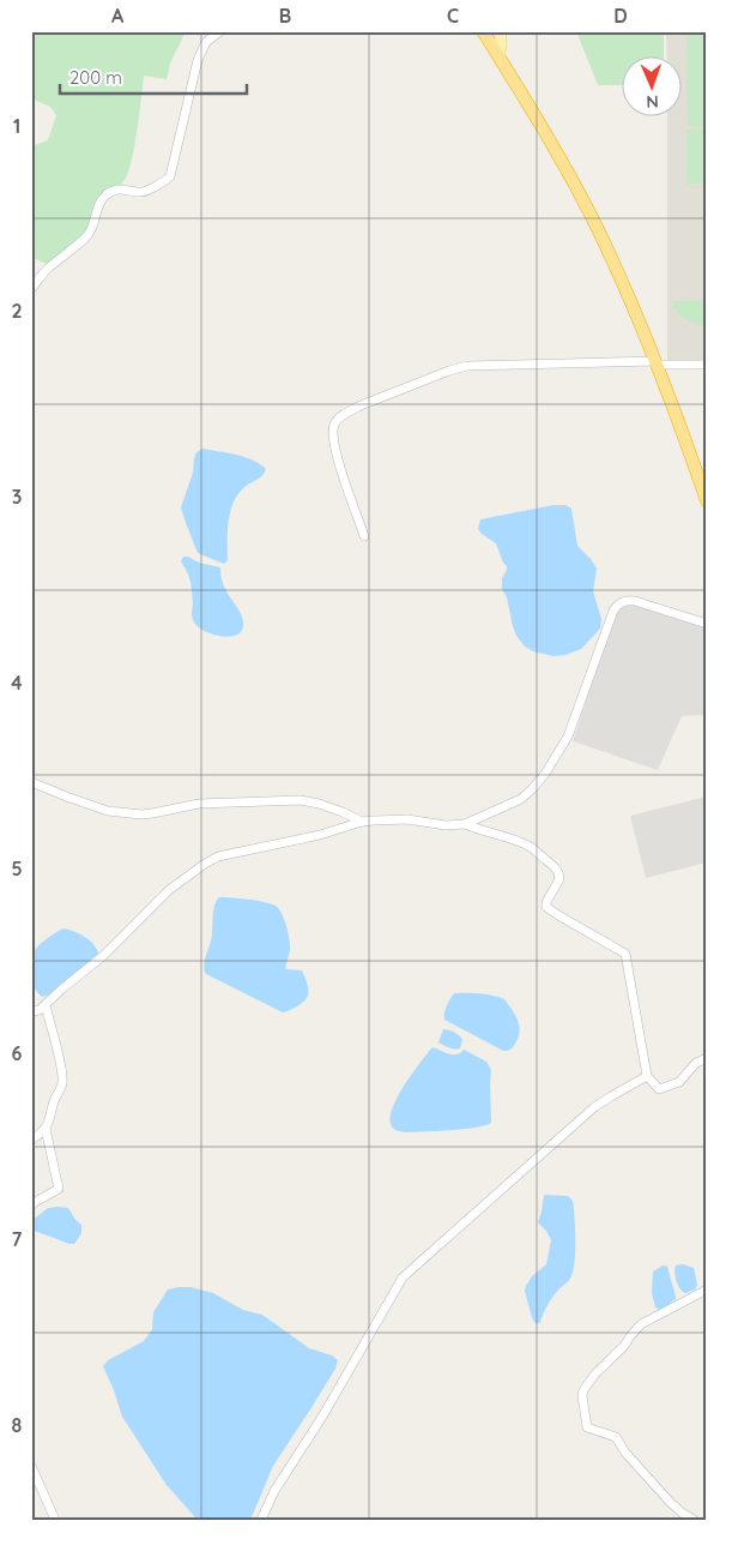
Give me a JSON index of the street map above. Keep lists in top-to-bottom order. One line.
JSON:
{"scale_bar":"200 m","north":"bottom","grid":{"columns":["A","B","C","D"],"rows":["1","2","3","4","5","6","7","8"]}}
